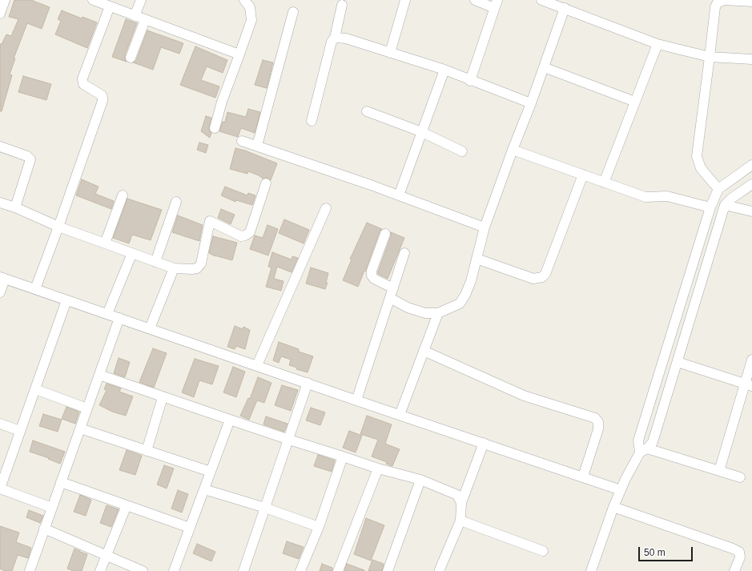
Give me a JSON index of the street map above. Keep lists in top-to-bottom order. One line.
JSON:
{"scale_bar":"50 m"}
